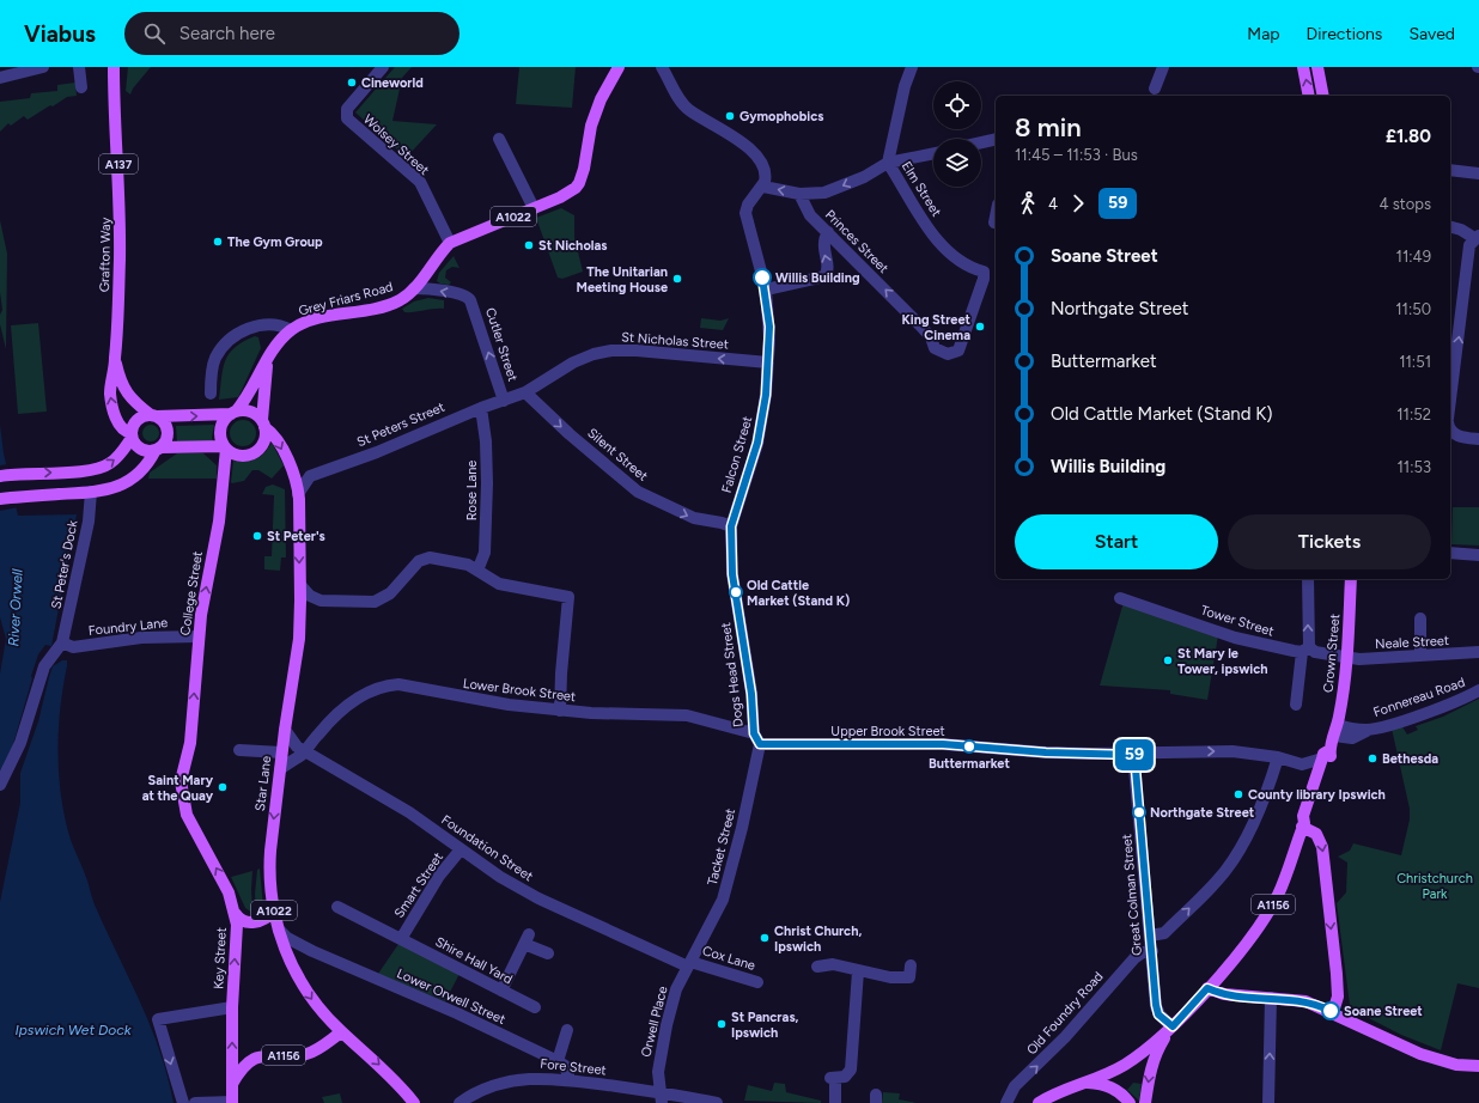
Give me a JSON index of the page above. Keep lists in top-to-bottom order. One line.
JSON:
{"streets":{"main road":["A137","A1022","Grafton Way","Grey Friars Road","College Street","Crown Street","Star Lane","A1156","Key Street"],"street":["Wolsey Street","Elm Street","Princes Street","St Nicholas Street","Cutler Street","St Peters Street","Silent Street","Falcon Street","Rose Lane","St Peter's Dock","Tower Street","Foundry Lane","Neale Street","Dogs Head Street","Lower Brook Street","Fonnereau Road","Upper Brook Street","Tacket Street","Foundation Street","Smart Street","Great Colman Street","Cox Lane","Shire Hall Yard","Lower Orwell Street","Old Foundry Road","Orwell Place","Fore Street"]},"crossings":[["Wolsey Street","A1022"],["Wolsey Street","Grey Friars Road"],["A137","Grafton Way"],["Elm Street","Princes Street"],["A1022","Grey Friars Road"],["A1022","Star Lane"],["A1022","Key Street"],["Grey Friars Road","Cutler Street"],["Grey Friars Road","College Street"],["Grey Friars Road","Star Lane"],["St Nicholas Street","Cutler Street"],["St Nicholas Street","St Peters Street"],["St Nicholas Street","Silent Street"],["St Nicholas Street","Falcon Street"],["Cutler Street","St Peters Street"],["St Peters Street","Rose Lane"],["Silent Street","Falcon Street"],["Silent Street","Dogs Head Street"],["Falcon Street","Dogs Head Street"],["St Peter's Dock","Foundry Lane"],["College Street","Foundry Lane"],["College Street","Star Lane"],["College Street","Key Street"],["Tower Street","Neale Street"],["Tower Street","Crown Street"],["Neale Street","Crown Street"],["Crown Street","Fonnereau Road"],["Crown Street","A1156"],["Dogs Head Street","Lower Brook Street"],["Dogs Head Street","Upper Brook Street"],["Dogs Head Street","Tacket Street"],["Lower Brook Street","Upper Brook Street"],["Lower Brook Street","Star Lane"],["Lower Brook Street","Tacket Street"],["Lower Brook Street","Foundation Street"],["Fonnereau Road","A1156"],["Upper Brook Street","Tacket Street"],["Upper Brook Street","Great Colman Street"],["Star Lane","A1156"],["Star Lane","Lower Orwell Street"],["Tacket Street","Foundation Street"],["Tacket Street","Cox Lane"],["Tacket Street","Orwell Place"],["Foundation Street","Smart Street"],["Foundation Street","Cox Lane"],["Foundation Street","Orwell Place"],["Smart Street","Shire Hall Yard"],["Great Colman Street","A1156"],["Great Colman Street","Old Foundry Road"],["A1156","Key Street"],["Cox Lane","Orwell Place"],["Orwell Place","Fore Street"]],"one_way":["Princes Street","St Nicholas Street","Cutler Street","Silent Street","College Street","Star Lane","Key Street","Old Foundry Road"],"water":["River Orwell","Ipswich Wet Dock"],"parks":["Christchurch Park"],"places":["Cineworld","Gymophobics","The Gym Group","St Nicholas","Willis Building","The Unitarian Meeting House","King Street Cinema","St Peter's","Old Cattle Market (Stand K)","St Mary le Tower, ipswich","Buttermarket","Bethesda","Saint Mary at the Quay","County library Ipswich","Northgate Street","Christ Church, Ipswich","Soane Street","St Pancras, Ipswich"],"lines":["bus line 59"],"page":{"header":"Viabus","search":"Search here","nav":["Map","Directions","Saved"],"on_map":"59","heading":["8 min","11:45 – 11:53 · Bus","£1.80"],"legs":["4","59","4 stops"],"list":[{"name":"Soane Street","value":"11:49"},{"name":"Northgate Street","value":"11:50"},{"name":"Buttermarket","value":"11:51"},{"name":"Old Cattle Market (Stand K)","value":"11:52"},{"name":"Willis Building","value":"11:53"}],"buttons":["Start","Tickets"]}}
